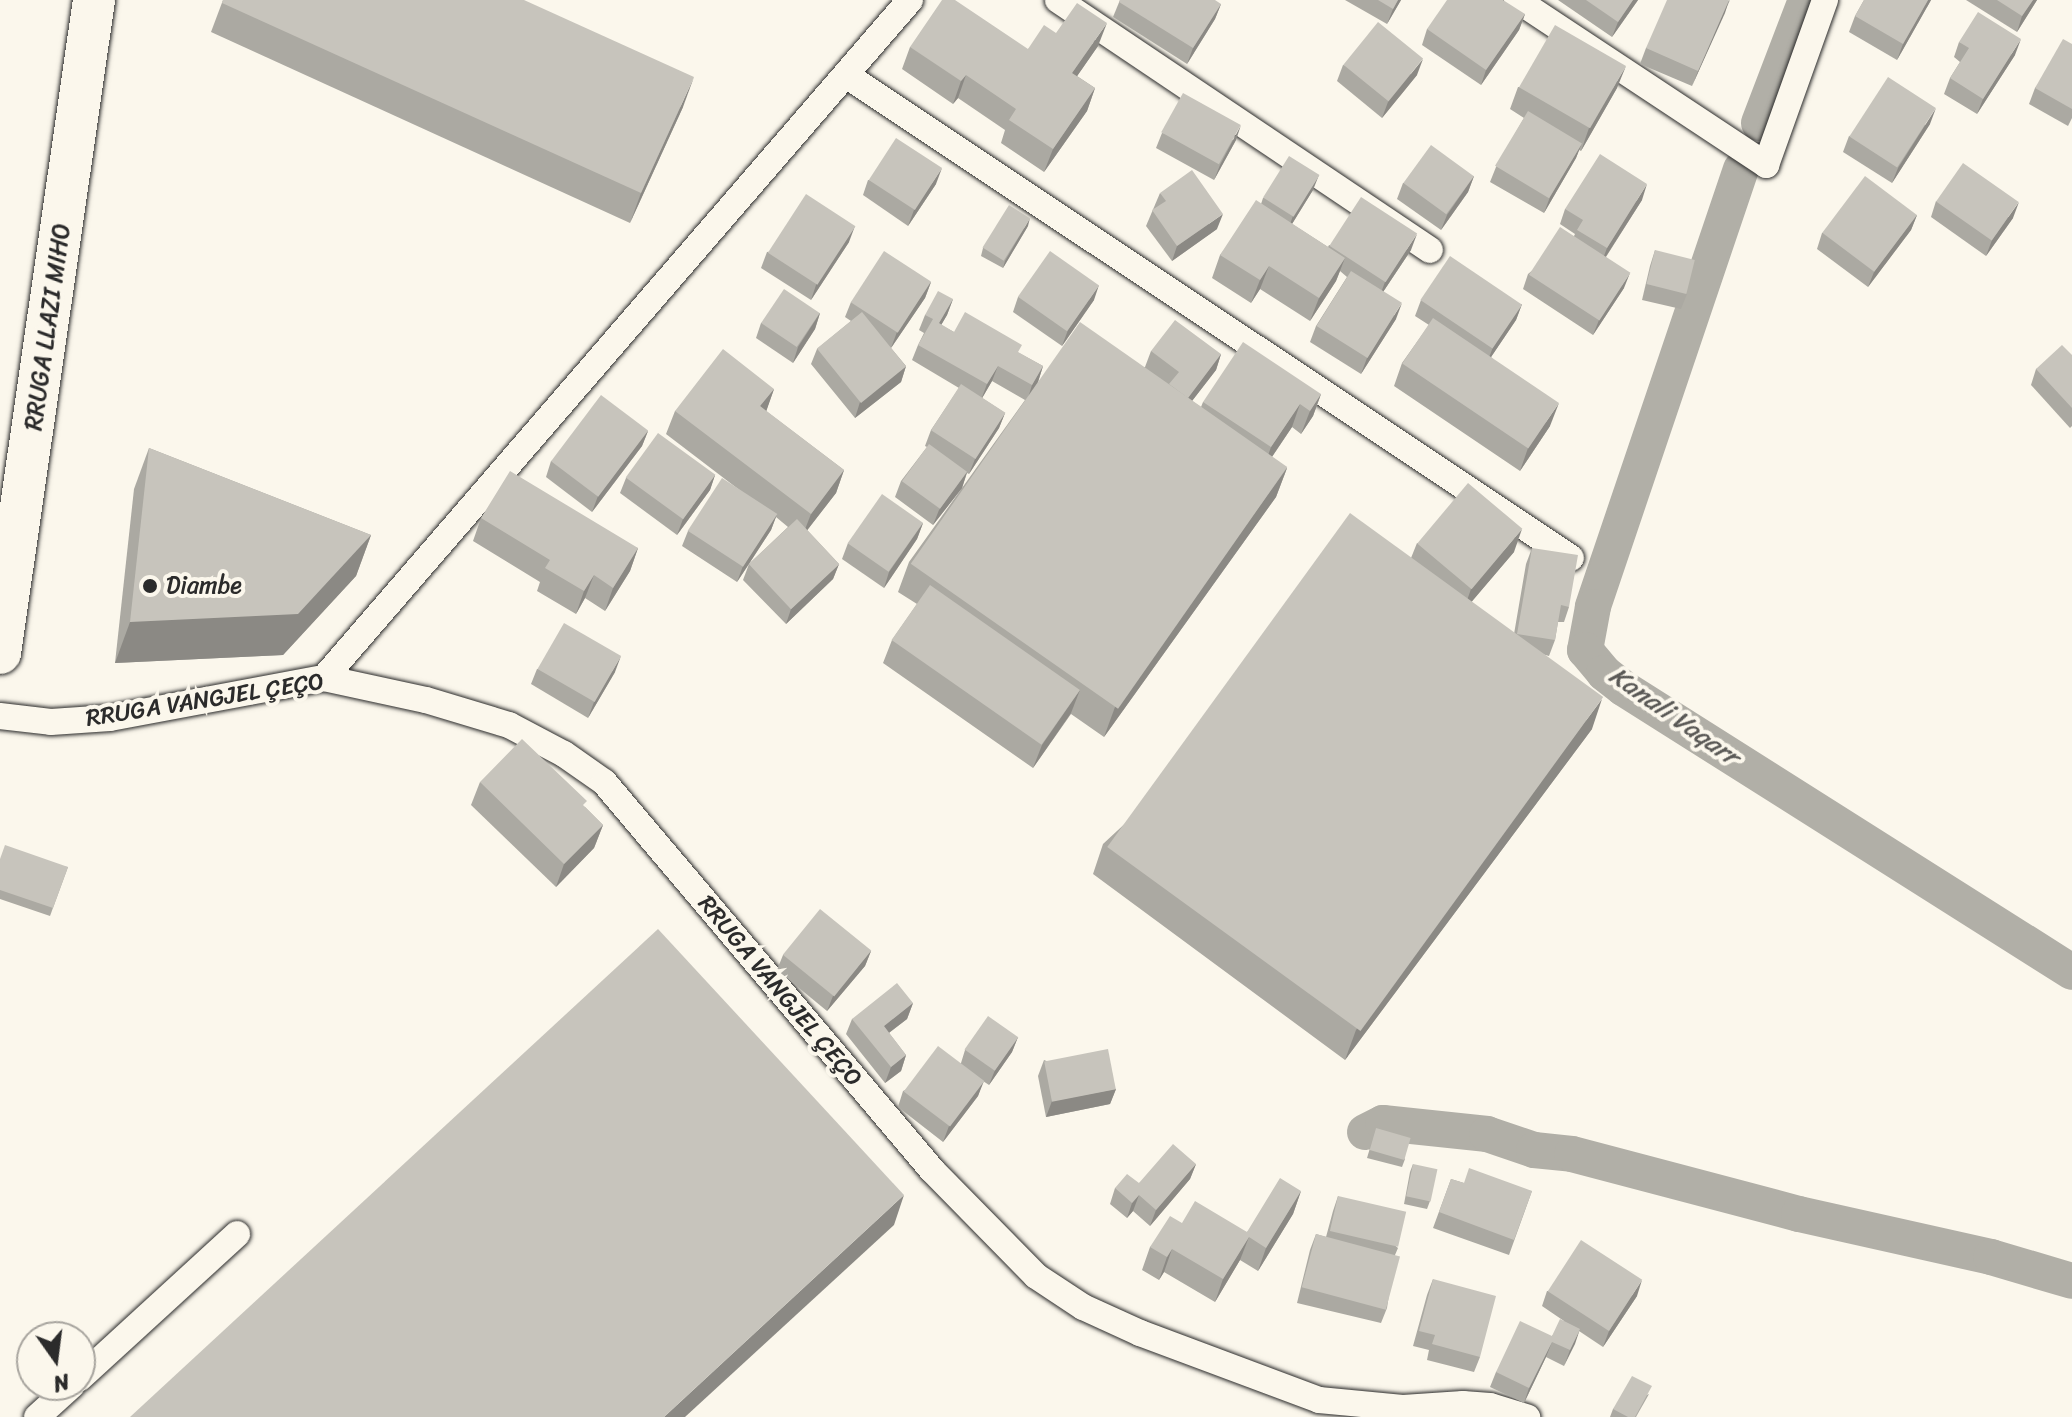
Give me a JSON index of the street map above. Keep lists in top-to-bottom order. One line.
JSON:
{"streets":{"main road":["RRUGA LLAZI MIHO"],"street":["RRUGA VANGJEL ÇEÇO"]},"water":["Kanali Vaqarr"],"places":["Diambe"],"north":"bottom"}
